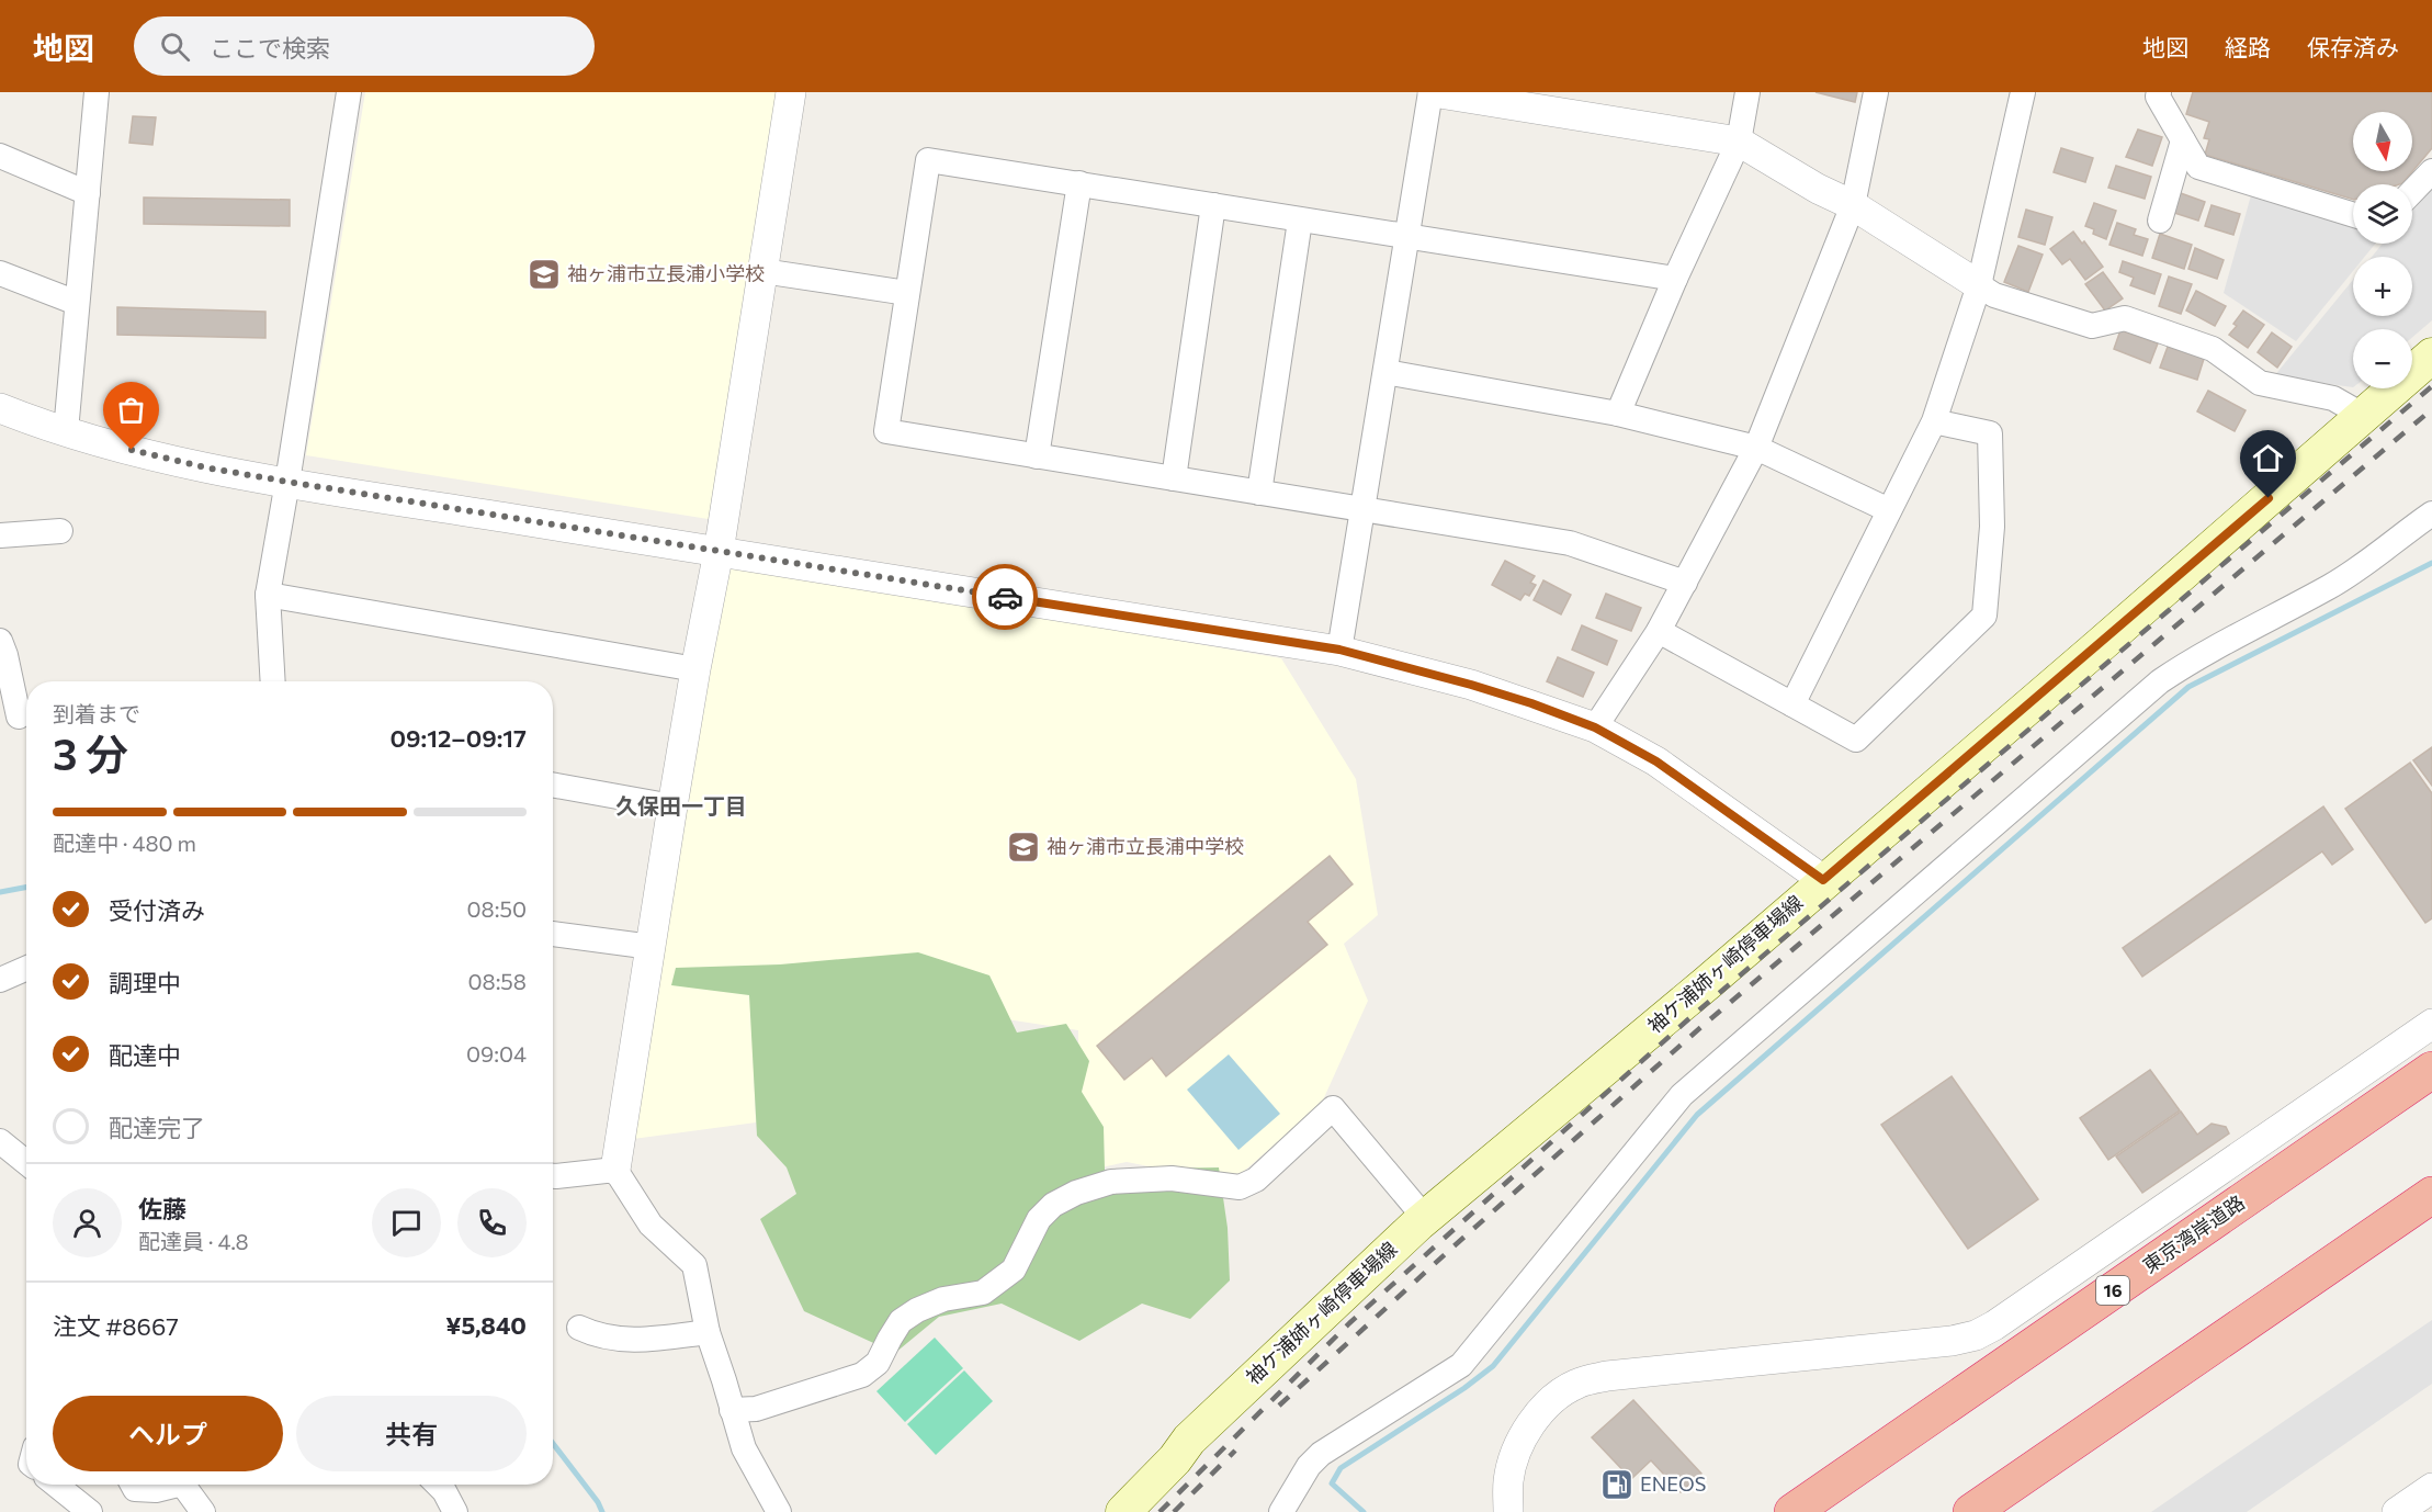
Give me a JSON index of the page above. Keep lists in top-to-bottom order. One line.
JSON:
{"streets":{"highway":["東京湾岸道路","16"],"main road":["袖ケ浦姉ヶ崎停車場線"]},"districts":["久保田一丁目"],"places":{"school or university":["袖ヶ浦市立長浦小学校","袖ヶ浦市立長浦中学校"],"fuel station":["ENEOS"]},"north":"bottom","page":{"header":"地図","search":"ここで検索","nav":["地図","経路","保存済み"],"map_buttons":["+","−"],"heading":["3 分","到着まで","09:12–09:17"],"panel":["佐藤","配達員 · 4.8","注文 #8667","¥5,840"],"bar":"配達中 · 480 m","list":[["受付済み","08:50"],["調理中","08:58"],["配達中","09:04"],"配達完了"],"buttons":["ヘルプ","共有"]}}
